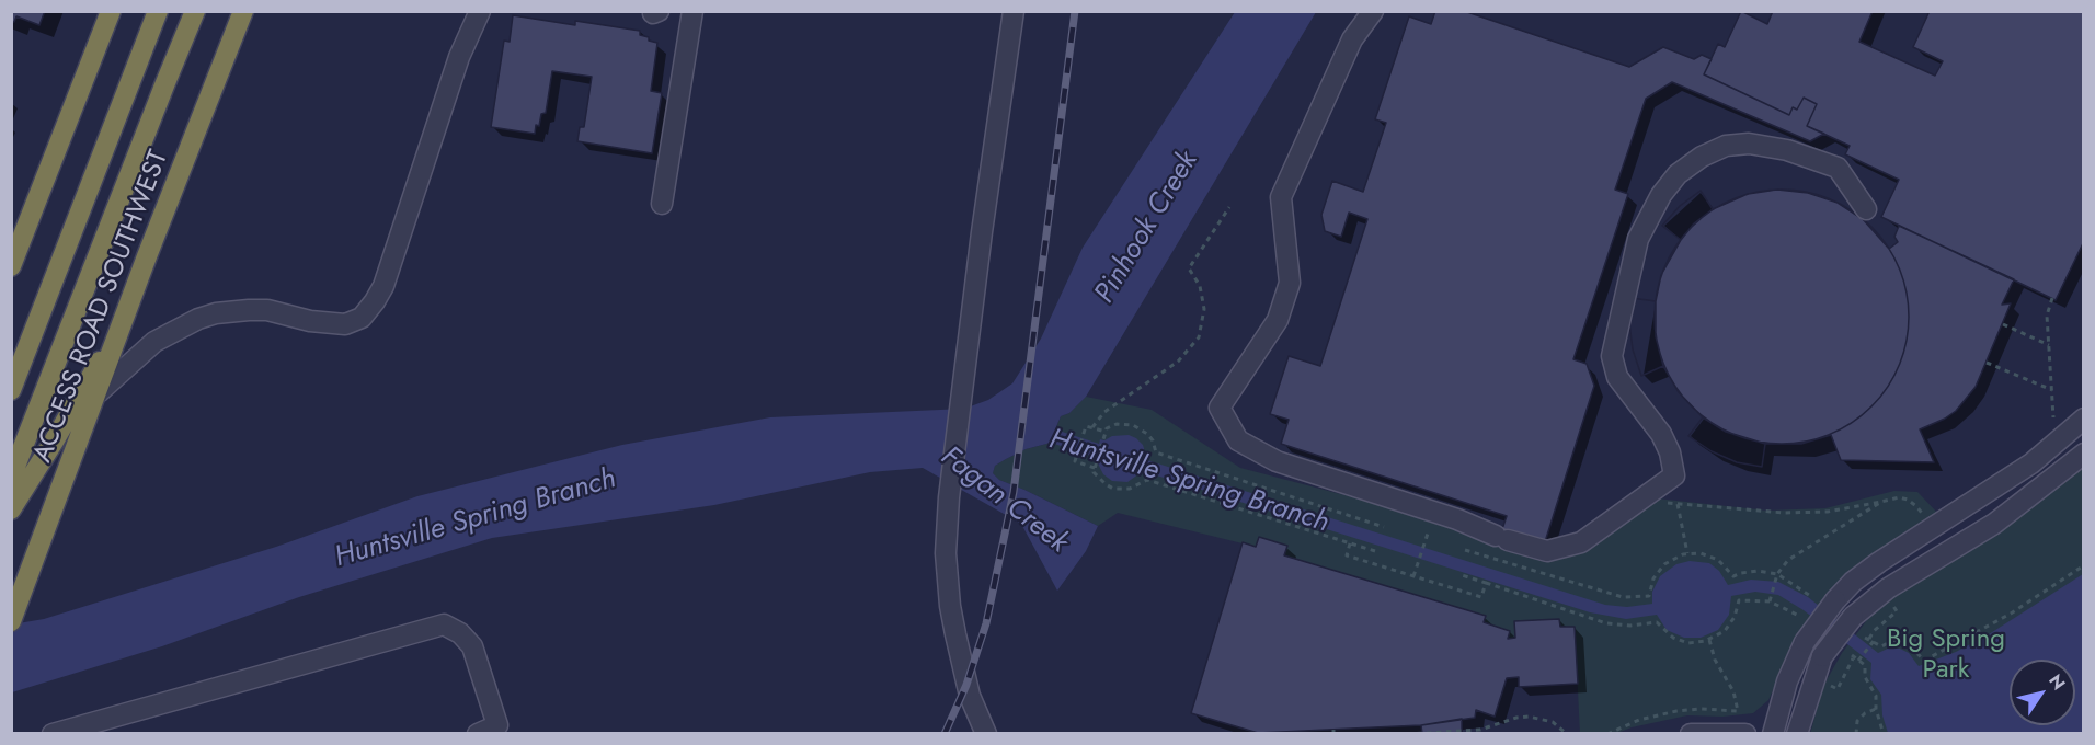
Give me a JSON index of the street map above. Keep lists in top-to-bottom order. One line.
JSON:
{"streets":{"highway":["ACCESS ROAD SOUTHWEST"]},"water":["Pinhook Creek","Huntsville Spring Branch","Fagan Creek"],"parks":["Big Spring Park"],"north":"top right"}
